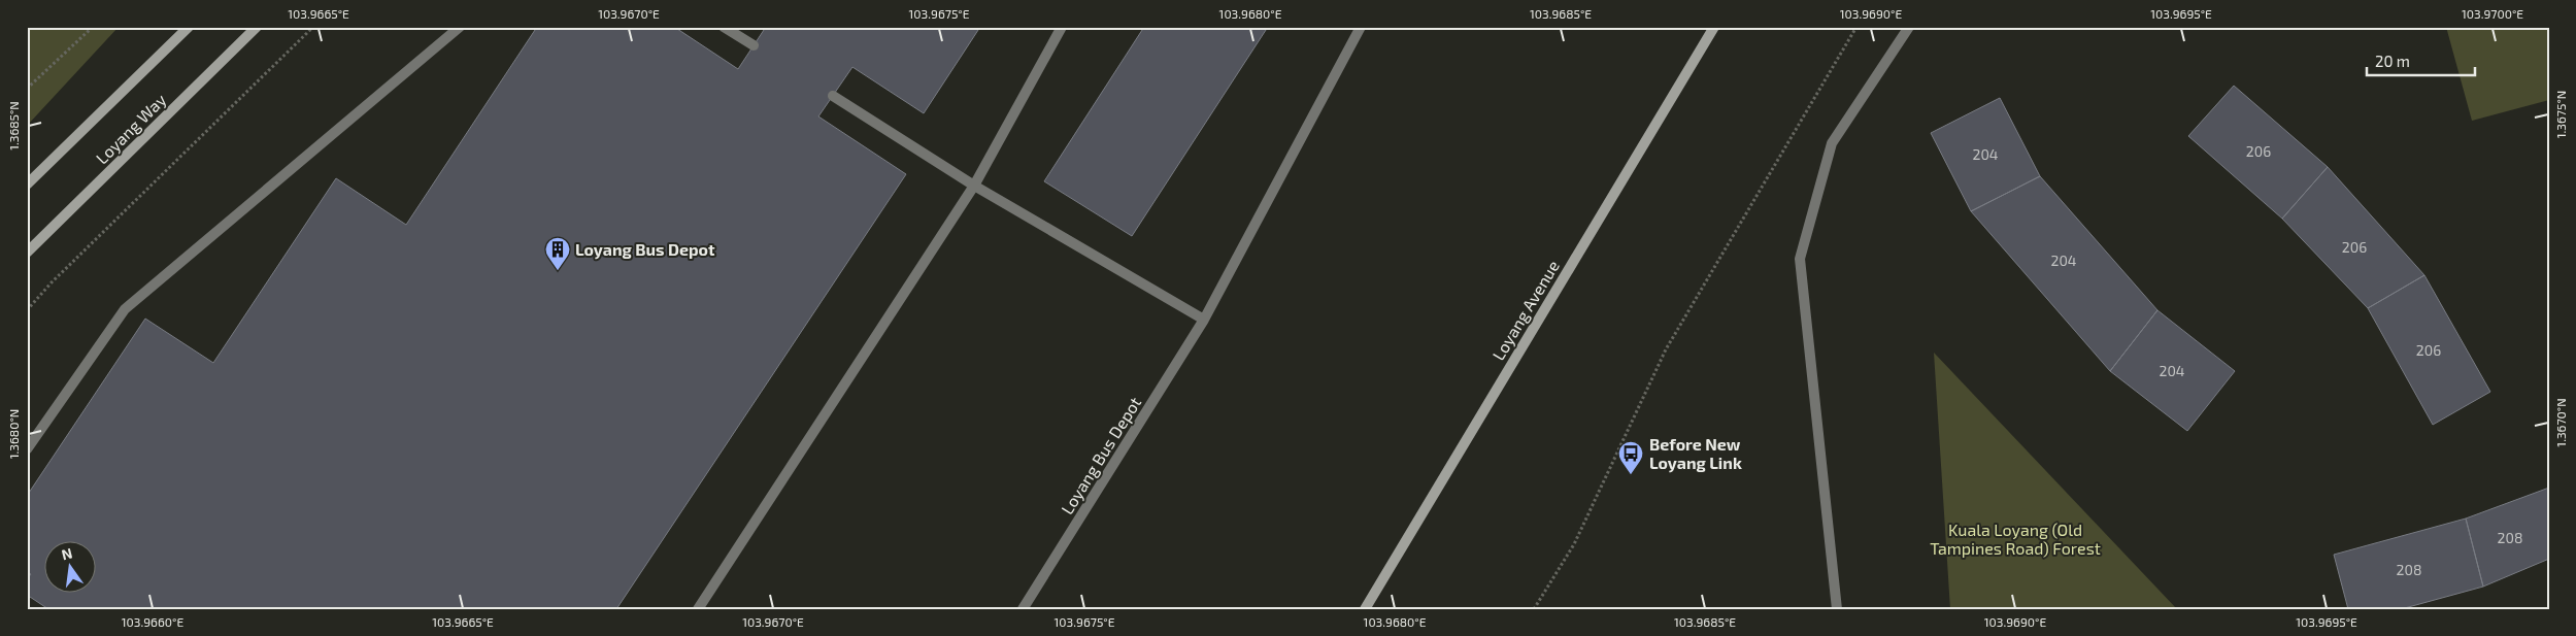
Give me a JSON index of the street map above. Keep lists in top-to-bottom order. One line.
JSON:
{"streets":{"street":["Loyang Way","Loyang Avenue"],"lane":["Loyang Bus Depot"]},"parks":["Kuala Loyang (Old Tampines Road) Forest"],"places":{"building":["Loyang Bus Depot"],"bus stop":["Before New Loyang Link"]},"house_numbers":["206","204","206","204","206","204","208","208"],"scale_bar":"20 m","north":"top","coordinates":["103.9665°E","103.9670°E","103.9675°E","103.9680°E","103.9685°E","103.9690°E","103.9695°E","103.9700°E","1.3675°N","1.3685°N","1.3670°N","1.3680°N","103.9660°E"]}
